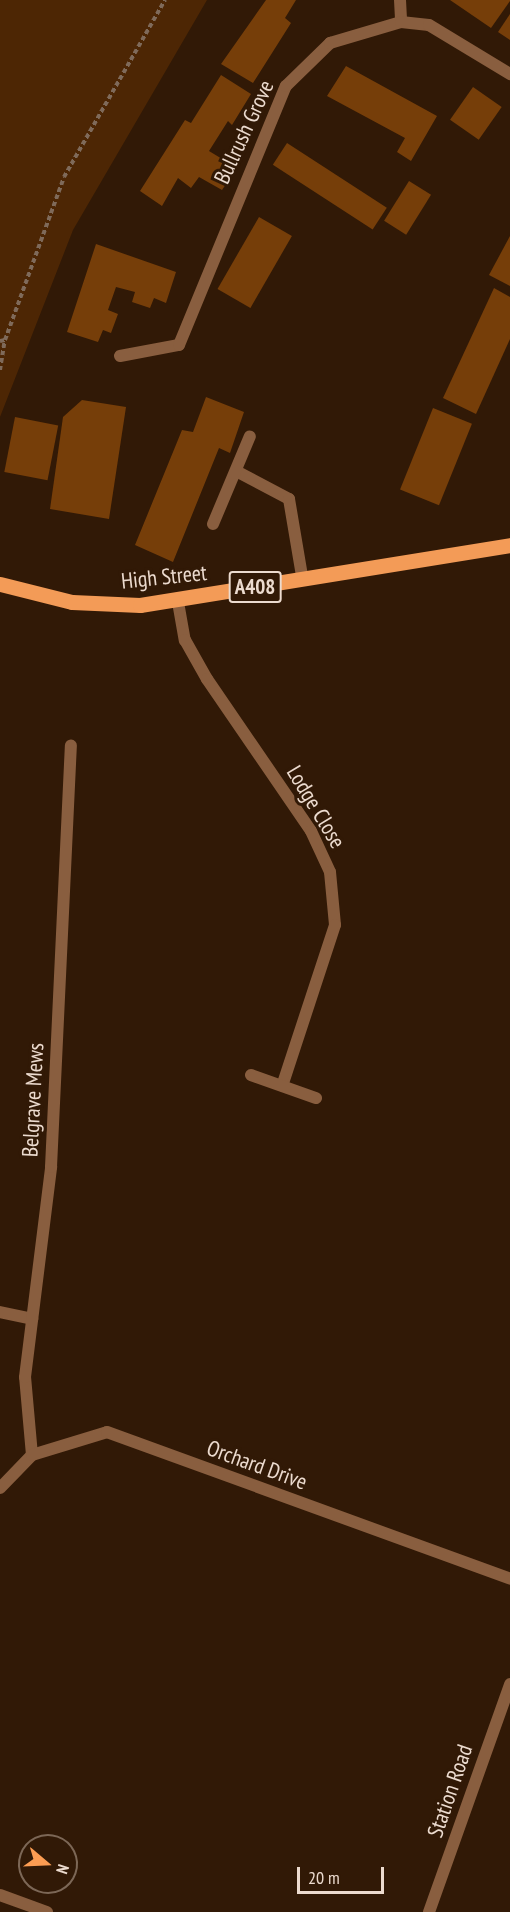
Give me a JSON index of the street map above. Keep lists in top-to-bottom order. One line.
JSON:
{"streets":{"main road":["High Street","A408"],"street":["Bullrush Grove","Lodge Close","Belgrave Mews","Orchard Drive","Station Road"]},"crossings":[["High Street","Lodge Close"],["Belgrave Mews","Orchard Drive"]],"scale_bar":"20 m","north":"right"}
